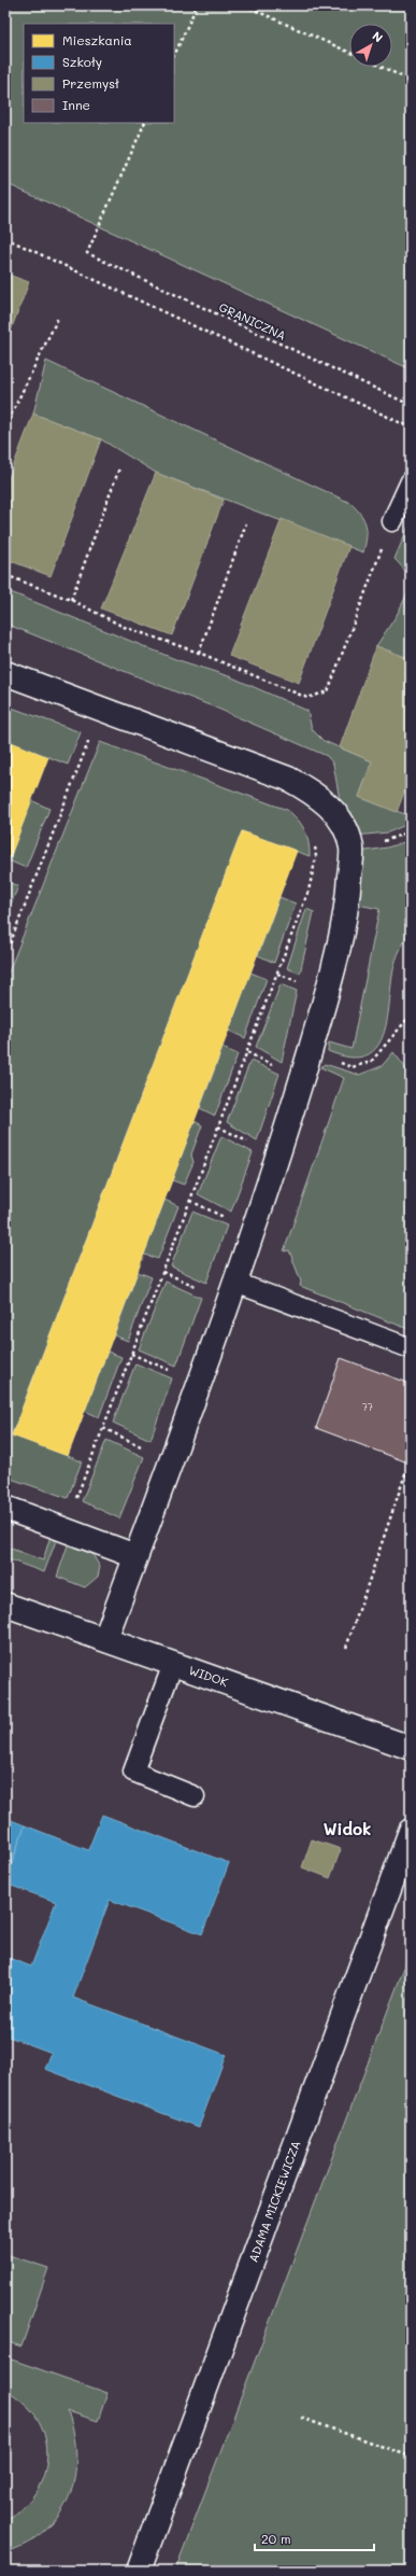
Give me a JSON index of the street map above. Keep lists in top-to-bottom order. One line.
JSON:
{"streets":{"street":["WIDOK","ADAMA MICKIEWICZA"],"path":["GRANICZNA"]},"districts":["Widok"],"house_numbers":["77"],"legend":["Mieszkania","Szkoły","Przemysł","Inne"],"scale_bar":"20 m","north":"top right"}
